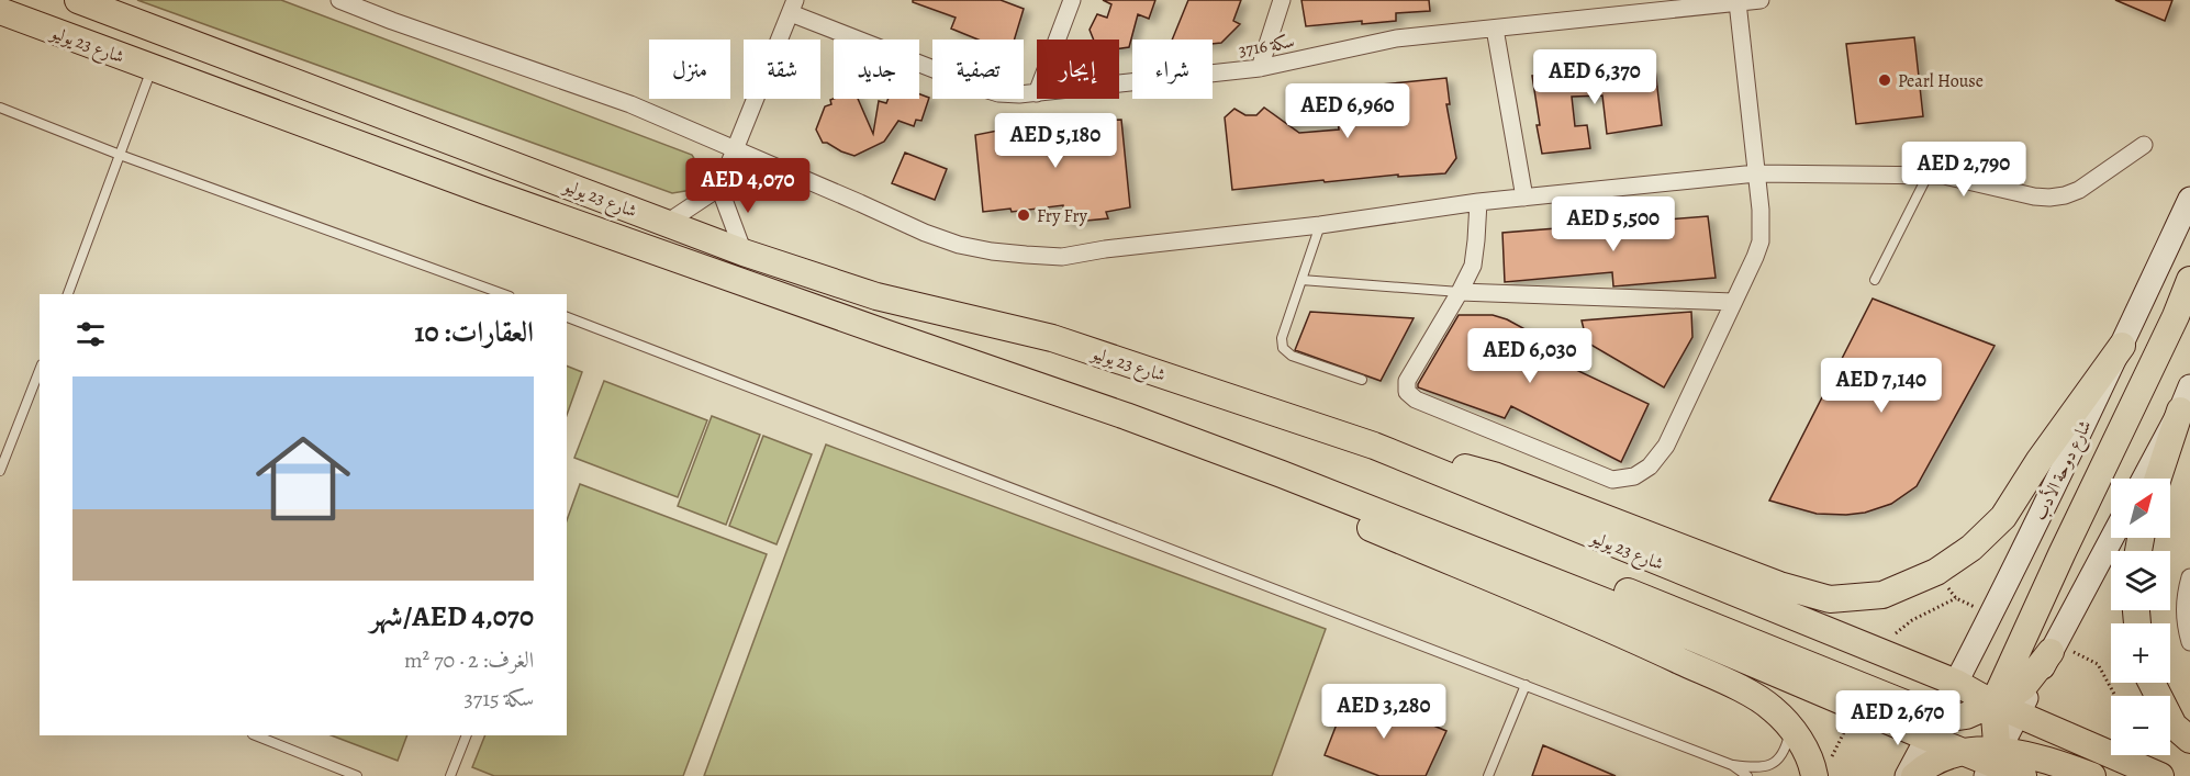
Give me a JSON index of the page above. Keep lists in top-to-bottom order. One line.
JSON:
{"streets":{"main road":["شارع 23 يوليو","شارع دوحة الأدب"],"street":["سكة 3716"]},"crossings":[["شارع 23 يوليو","شارع دوحة الأدب"]],"places":["Pearl House","Fry Fry"],"north":"top right","page":{"chip":["شراء","إيجار","تصفية","جديد","شقة","منزل"],"price":["AED 6,370","AED 6,960","AED 5,180","AED 2,790","AED 4,070","AED 5,500","AED 6,030","AED 7,140","AED 3,280","AED 2,670"],"heading":"العقارات: 10","list":[{"name":"AED 4,070/شهر","note":"الغرف: 2 · 70 m² · سكة 3715"}],"map_buttons":["+","−"]}}
